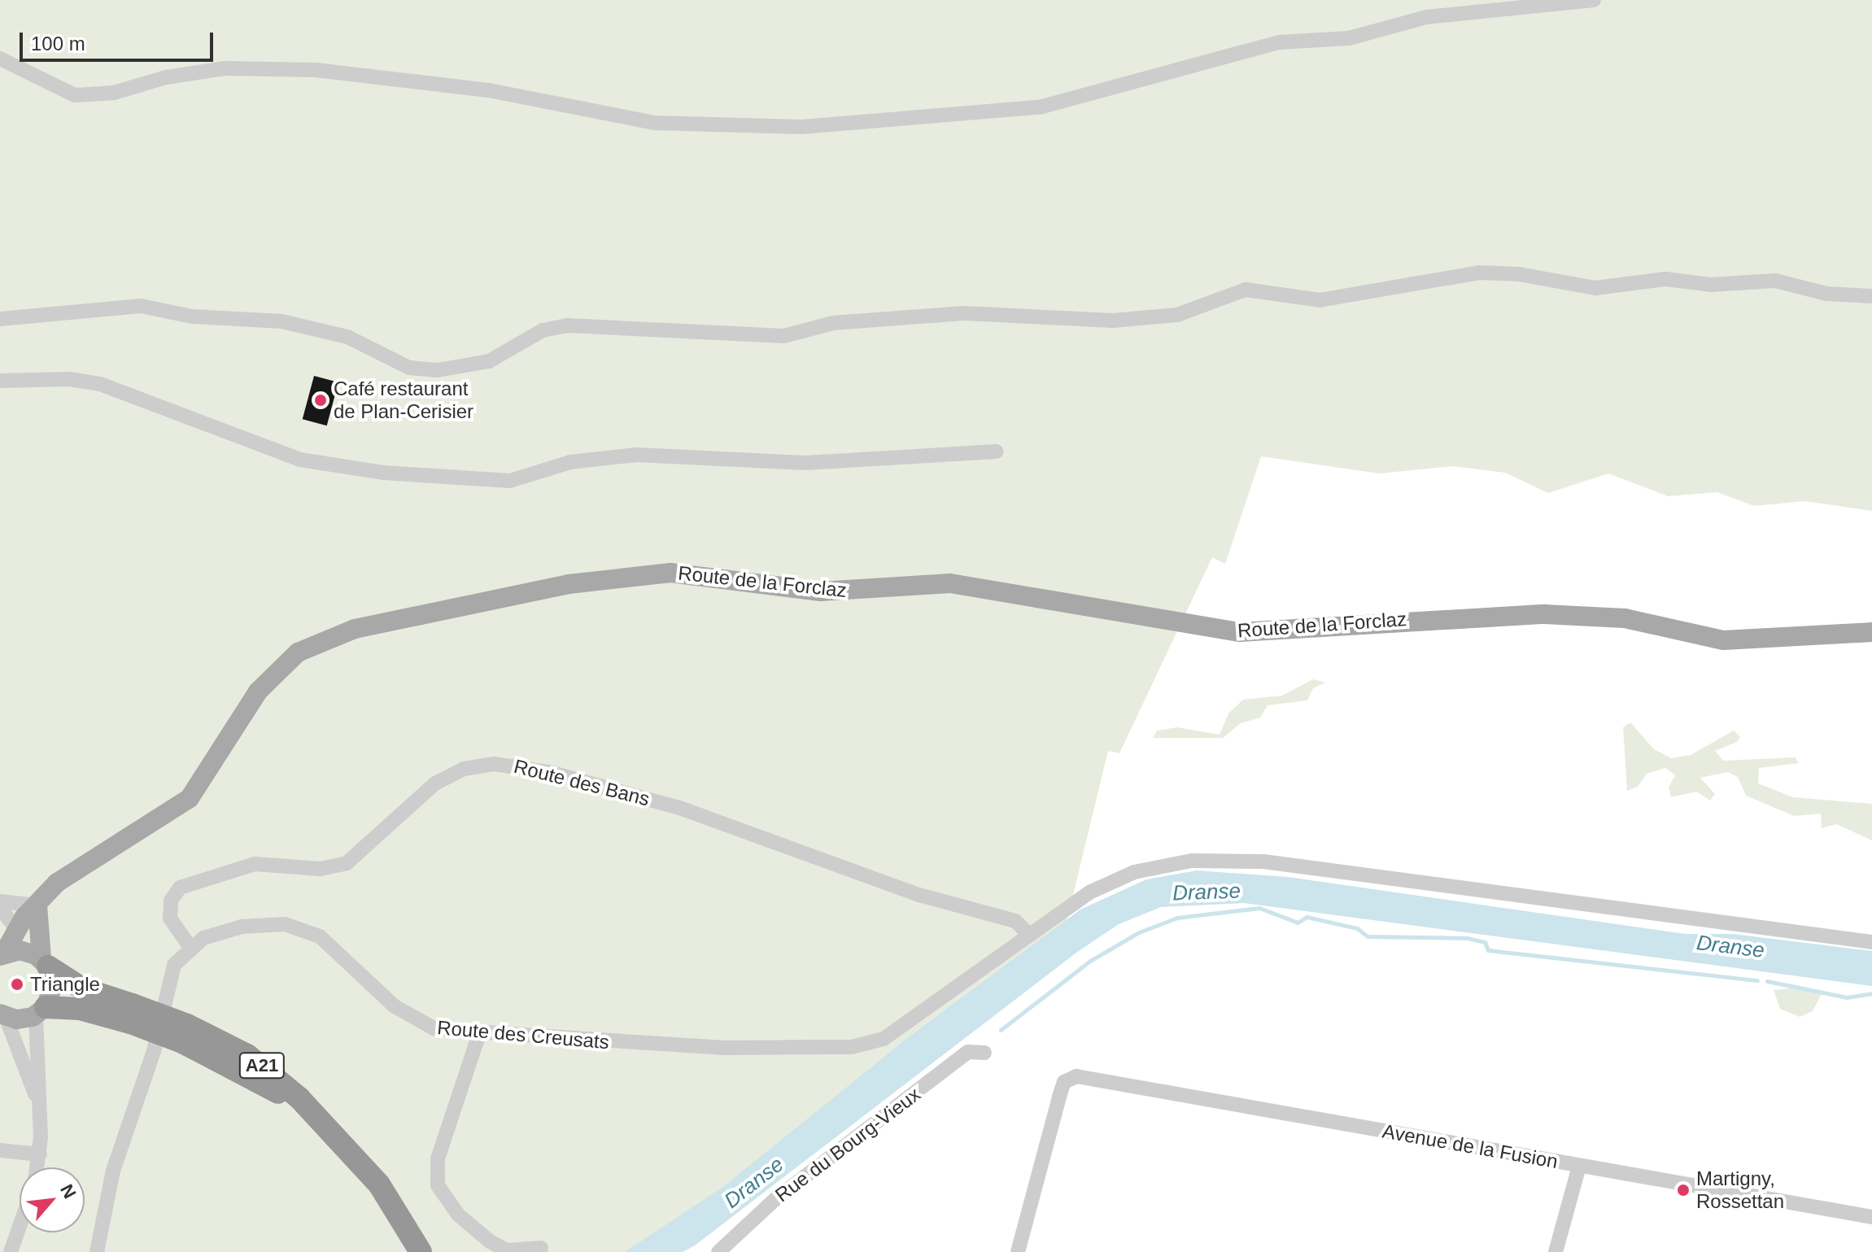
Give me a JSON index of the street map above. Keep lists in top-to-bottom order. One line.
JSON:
{"streets":{"highway":["A21"],"main road":["Route de la Forclaz"],"street":["Route des Bans","Route des Creusats","Rue du Bourg-Vieux","Avenue de la Fusion"]},"crossings":[["Route des Bans","Route des Creusats"]],"water":["Dranse"],"places":["Café restaurant de Plan-Cerisier","Triangle","Martigny, Rossettan"],"scale_bar":"100 m","north":"top right"}
